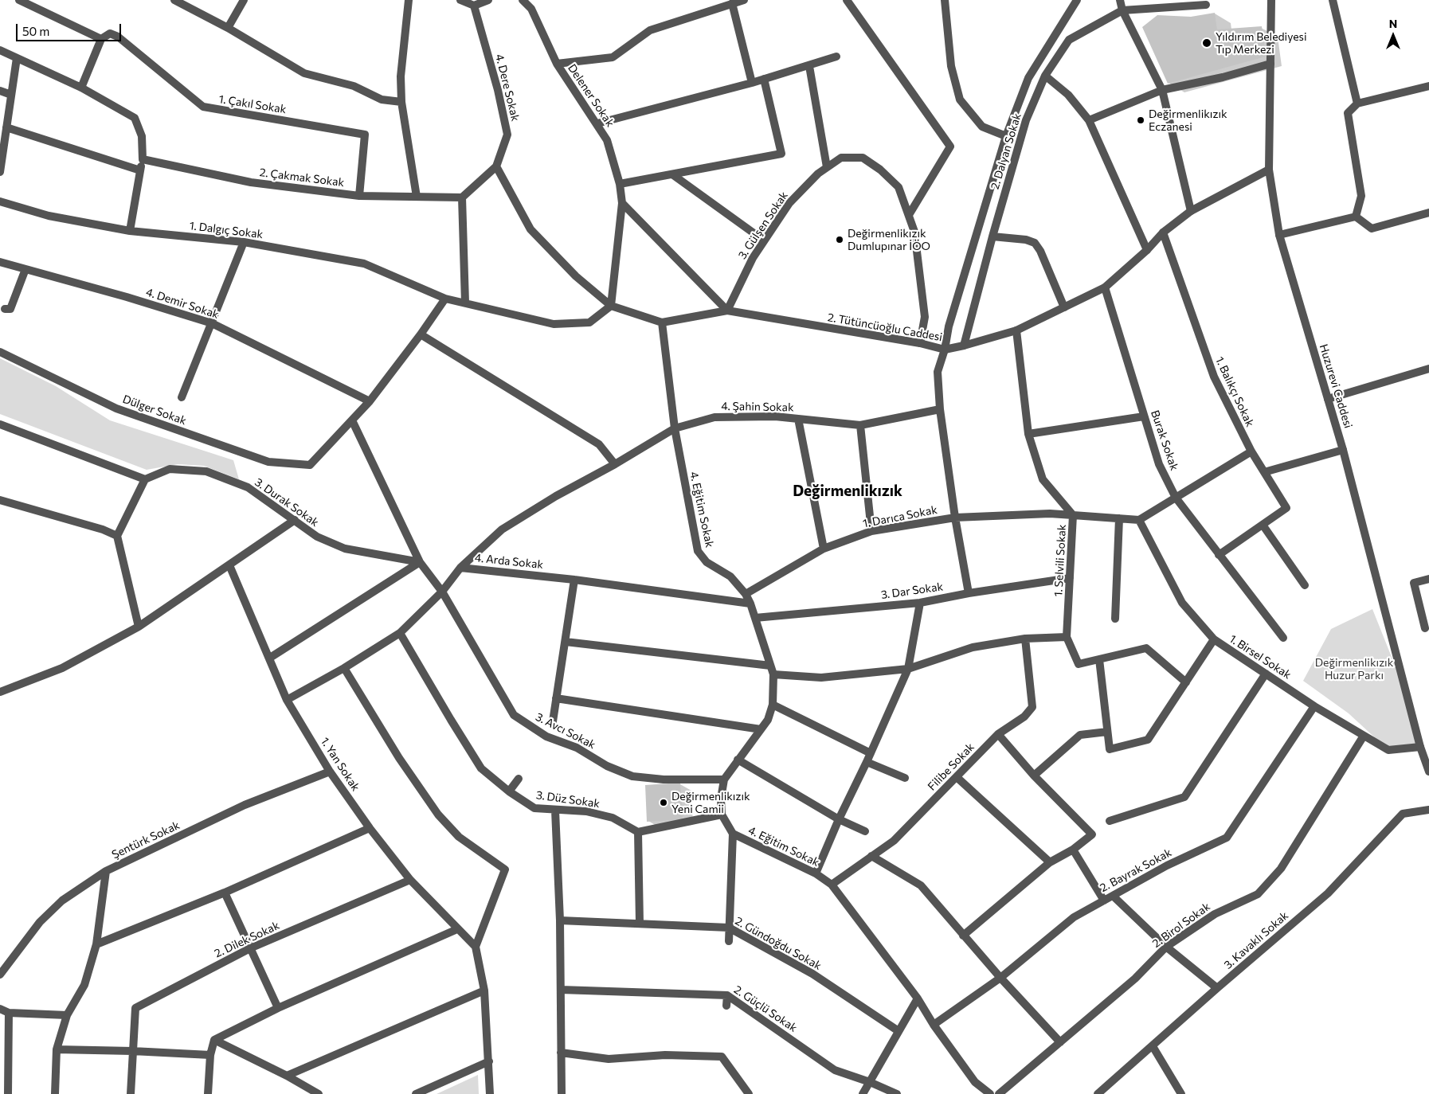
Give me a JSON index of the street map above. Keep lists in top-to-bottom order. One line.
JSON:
{"streets":{"street":["4. Dere Sokak","Delener Sokak","1. Çakıl Sokak","2. Dalyan Sokak","2. Çakmak Sokak","3. Gülşen Sokak","1. Dalgıç Sokak","4. Demir Sokak","2. Tütüncüoğlu Caddesi","Huzurevi Caddesi","1. Balıkçı Sokak","4. Şahin Sokak","Dülger Sokak","Burak Sokak","3. Durak Sokak","4. Eğitim Sokak","1. Darıca Sokak","1. Selvili Sokak","4. Arda Sokak","3. Dar Sokak","1. Birsel Sokak","3. Avcı Sokak","1. Yan Sokak","Filibe Sokak","3. Düz Sokak","Şentürk Sokak","2. Bayrak Sokak","2. Birol Sokak","2. Dilek Sokak","3. Kavaklı Sokak","2. Gündoğdu Sokak","2. Güçlü Sokak"]},"crossings":[["4. Dere Sokak","2. Çakmak Sokak"],["Delener Sokak","1. Dalgıç Sokak"],["1. Çakıl Sokak","2. Çakmak Sokak"],["2. Dalyan Sokak","2. Tütüncüoğlu Caddesi"],["3. Gülşen Sokak","2. Tütüncüoğlu Caddesi"],["2. Tütüncüoğlu Caddesi","Huzurevi Caddesi"],["2. Tütüncüoğlu Caddesi","1. Balıkçı Sokak"],["2. Tütüncüoğlu Caddesi","Burak Sokak"],["2. Tütüncüoğlu Caddesi","4. Eğitim Sokak"],["Huzurevi Caddesi","1. Birsel Sokak"],["4. Şahin Sokak","4. Eğitim Sokak"],["4. Şahin Sokak","4. Arda Sokak"],["4. Eğitim Sokak","1. Darıca Sokak"],["4. Eğitim Sokak","4. Arda Sokak"],["4. Eğitim Sokak","3. Dar Sokak"],["4. Eğitim Sokak","3. Avcı Sokak"],["4. Eğitim Sokak","Filibe Sokak"],["4. Eğitim Sokak","2. Bayrak Sokak"],["1. Darıca Sokak","1. Selvili Sokak"],["1. Selvili Sokak","3. Dar Sokak"],["1. Selvili Sokak","1. Birsel Sokak"],["4. Arda Sokak","3. Avcı Sokak"],["4. Arda Sokak","1. Yan Sokak"],["4. Arda Sokak","3. Düz Sokak"],["1. Birsel Sokak","2. Bayrak Sokak"],["1. Birsel Sokak","2. Birol Sokak"],["1. Yan Sokak","Şentürk Sokak"],["1. Yan Sokak","2. Dilek Sokak"]],"districts":["Değirmenlikızık"],"parks":["Değirmenlikızık Huzur Parkı"],"places":["Yıldırım Belediyesi Tıp Merkezi","Değirmenlikızık Eczanesi","Değirmenlikızık Dumlupınar İÖO","Değirmenlikızık Yeni Camii"],"scale_bar":"50 m","north":"top"}
